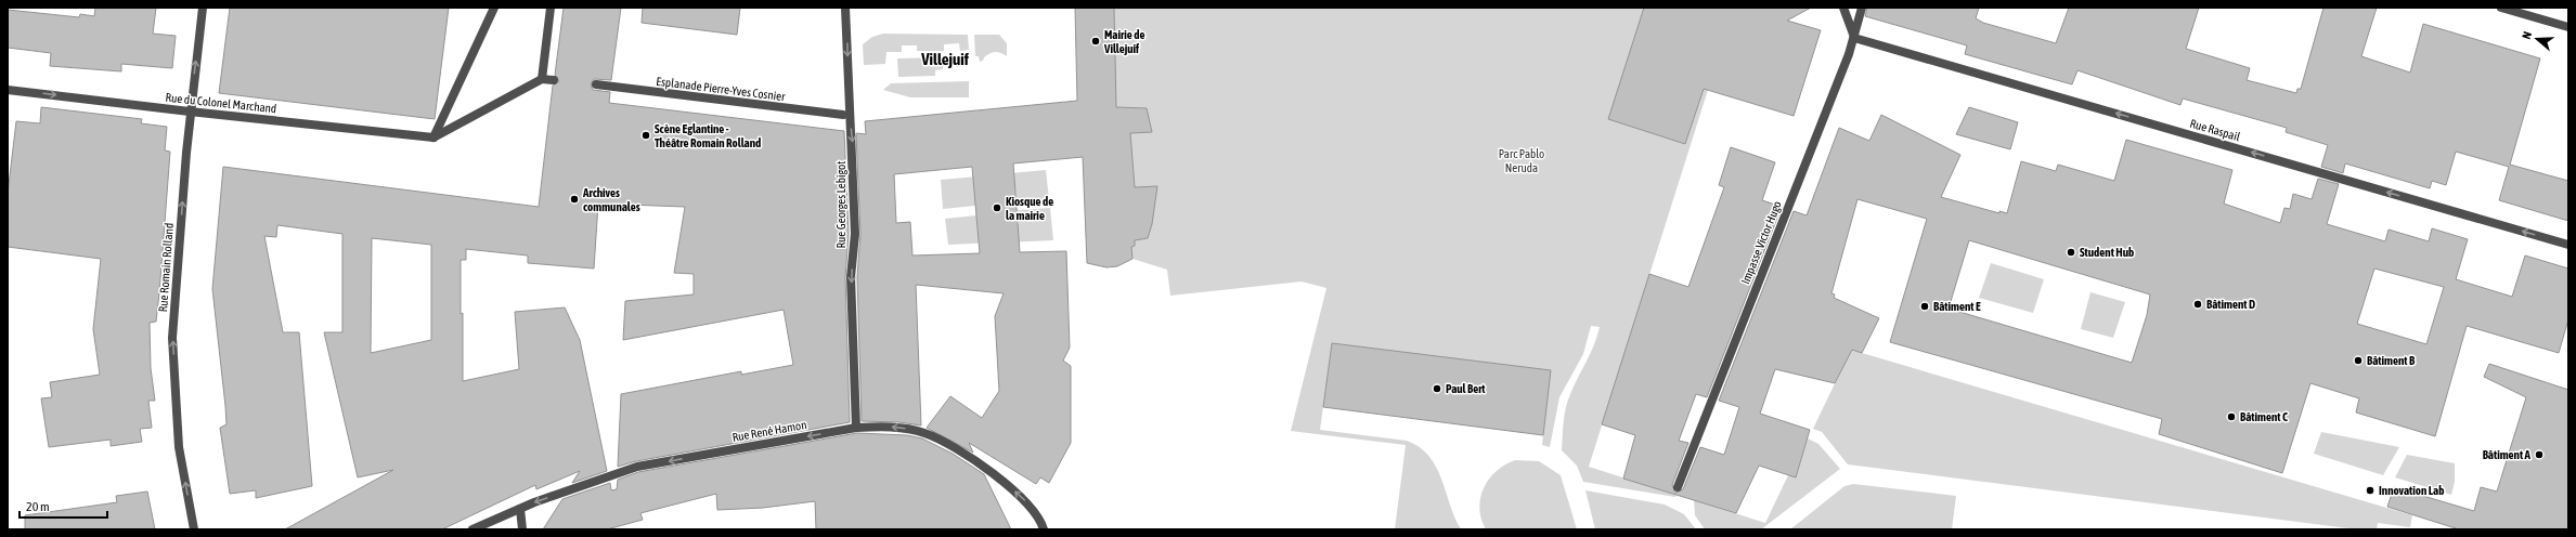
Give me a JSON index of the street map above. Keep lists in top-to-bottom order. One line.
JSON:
{"streets":{"street":["Esplanade Pierre-Yves Cosnier","Rue du Colonel Marchand","Rue Raspail","Rue Georges Lebigot","Impasse Victor Hugo","Rue Romain Rolland","Rue René Hamon"]},"crossings":[["Rue du Colonel Marchand","Rue Romain Rolland"],["Rue Raspail","Impasse Victor Hugo"],["Rue Georges Lebigot","Rue René Hamon"]],"one_way":["Rue du Colonel Marchand","Rue Raspail","Rue Georges Lebigot","Rue Romain Rolland","Rue René Hamon"],"districts":["Villejuif"],"parks":["Parc Pablo Neruda"],"places":["Mairie de Villejuif","Scène Eglantine - Théâtre Romain Rolland","Archives communales","Kiosque de la mairie","Student Hub","Bâtiment D","Bâtiment E","Bâtiment B","Paul Bert","Bâtiment C","Bâtiment A","Innovation Lab"],"scale_bar":"20 m","north":"left"}
